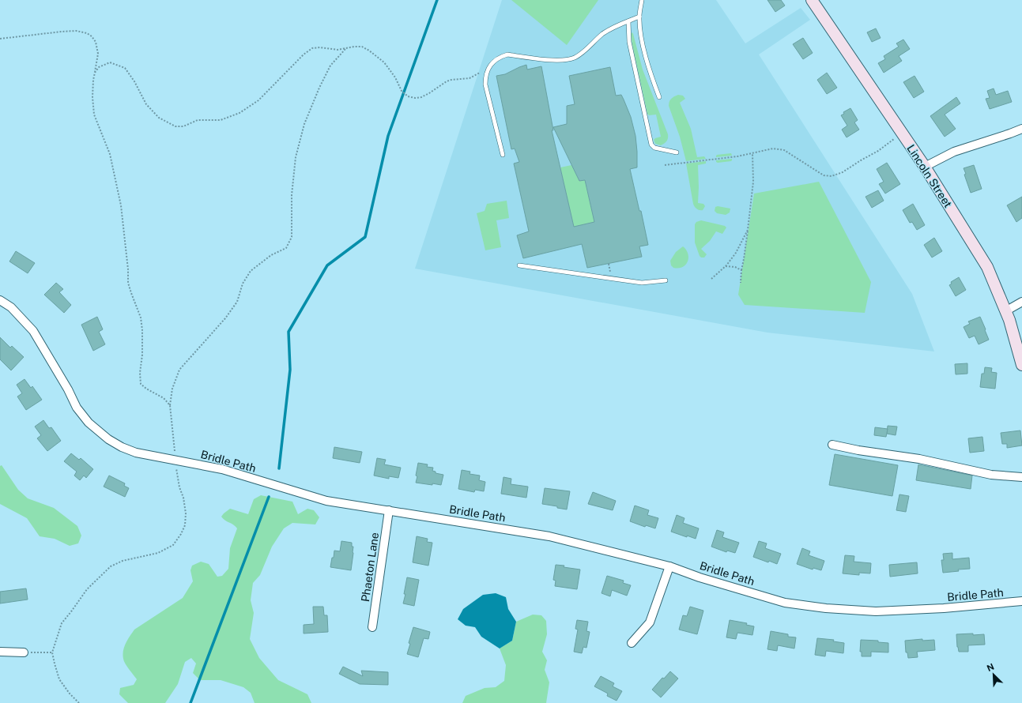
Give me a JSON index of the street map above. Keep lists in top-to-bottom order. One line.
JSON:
{"streets":{"main road":["Lincoln Street"],"street":["Bridle Path","Phaeton Lane"]},"crossings":[["Bridle Path","Phaeton Lane"]],"north":"top left"}
